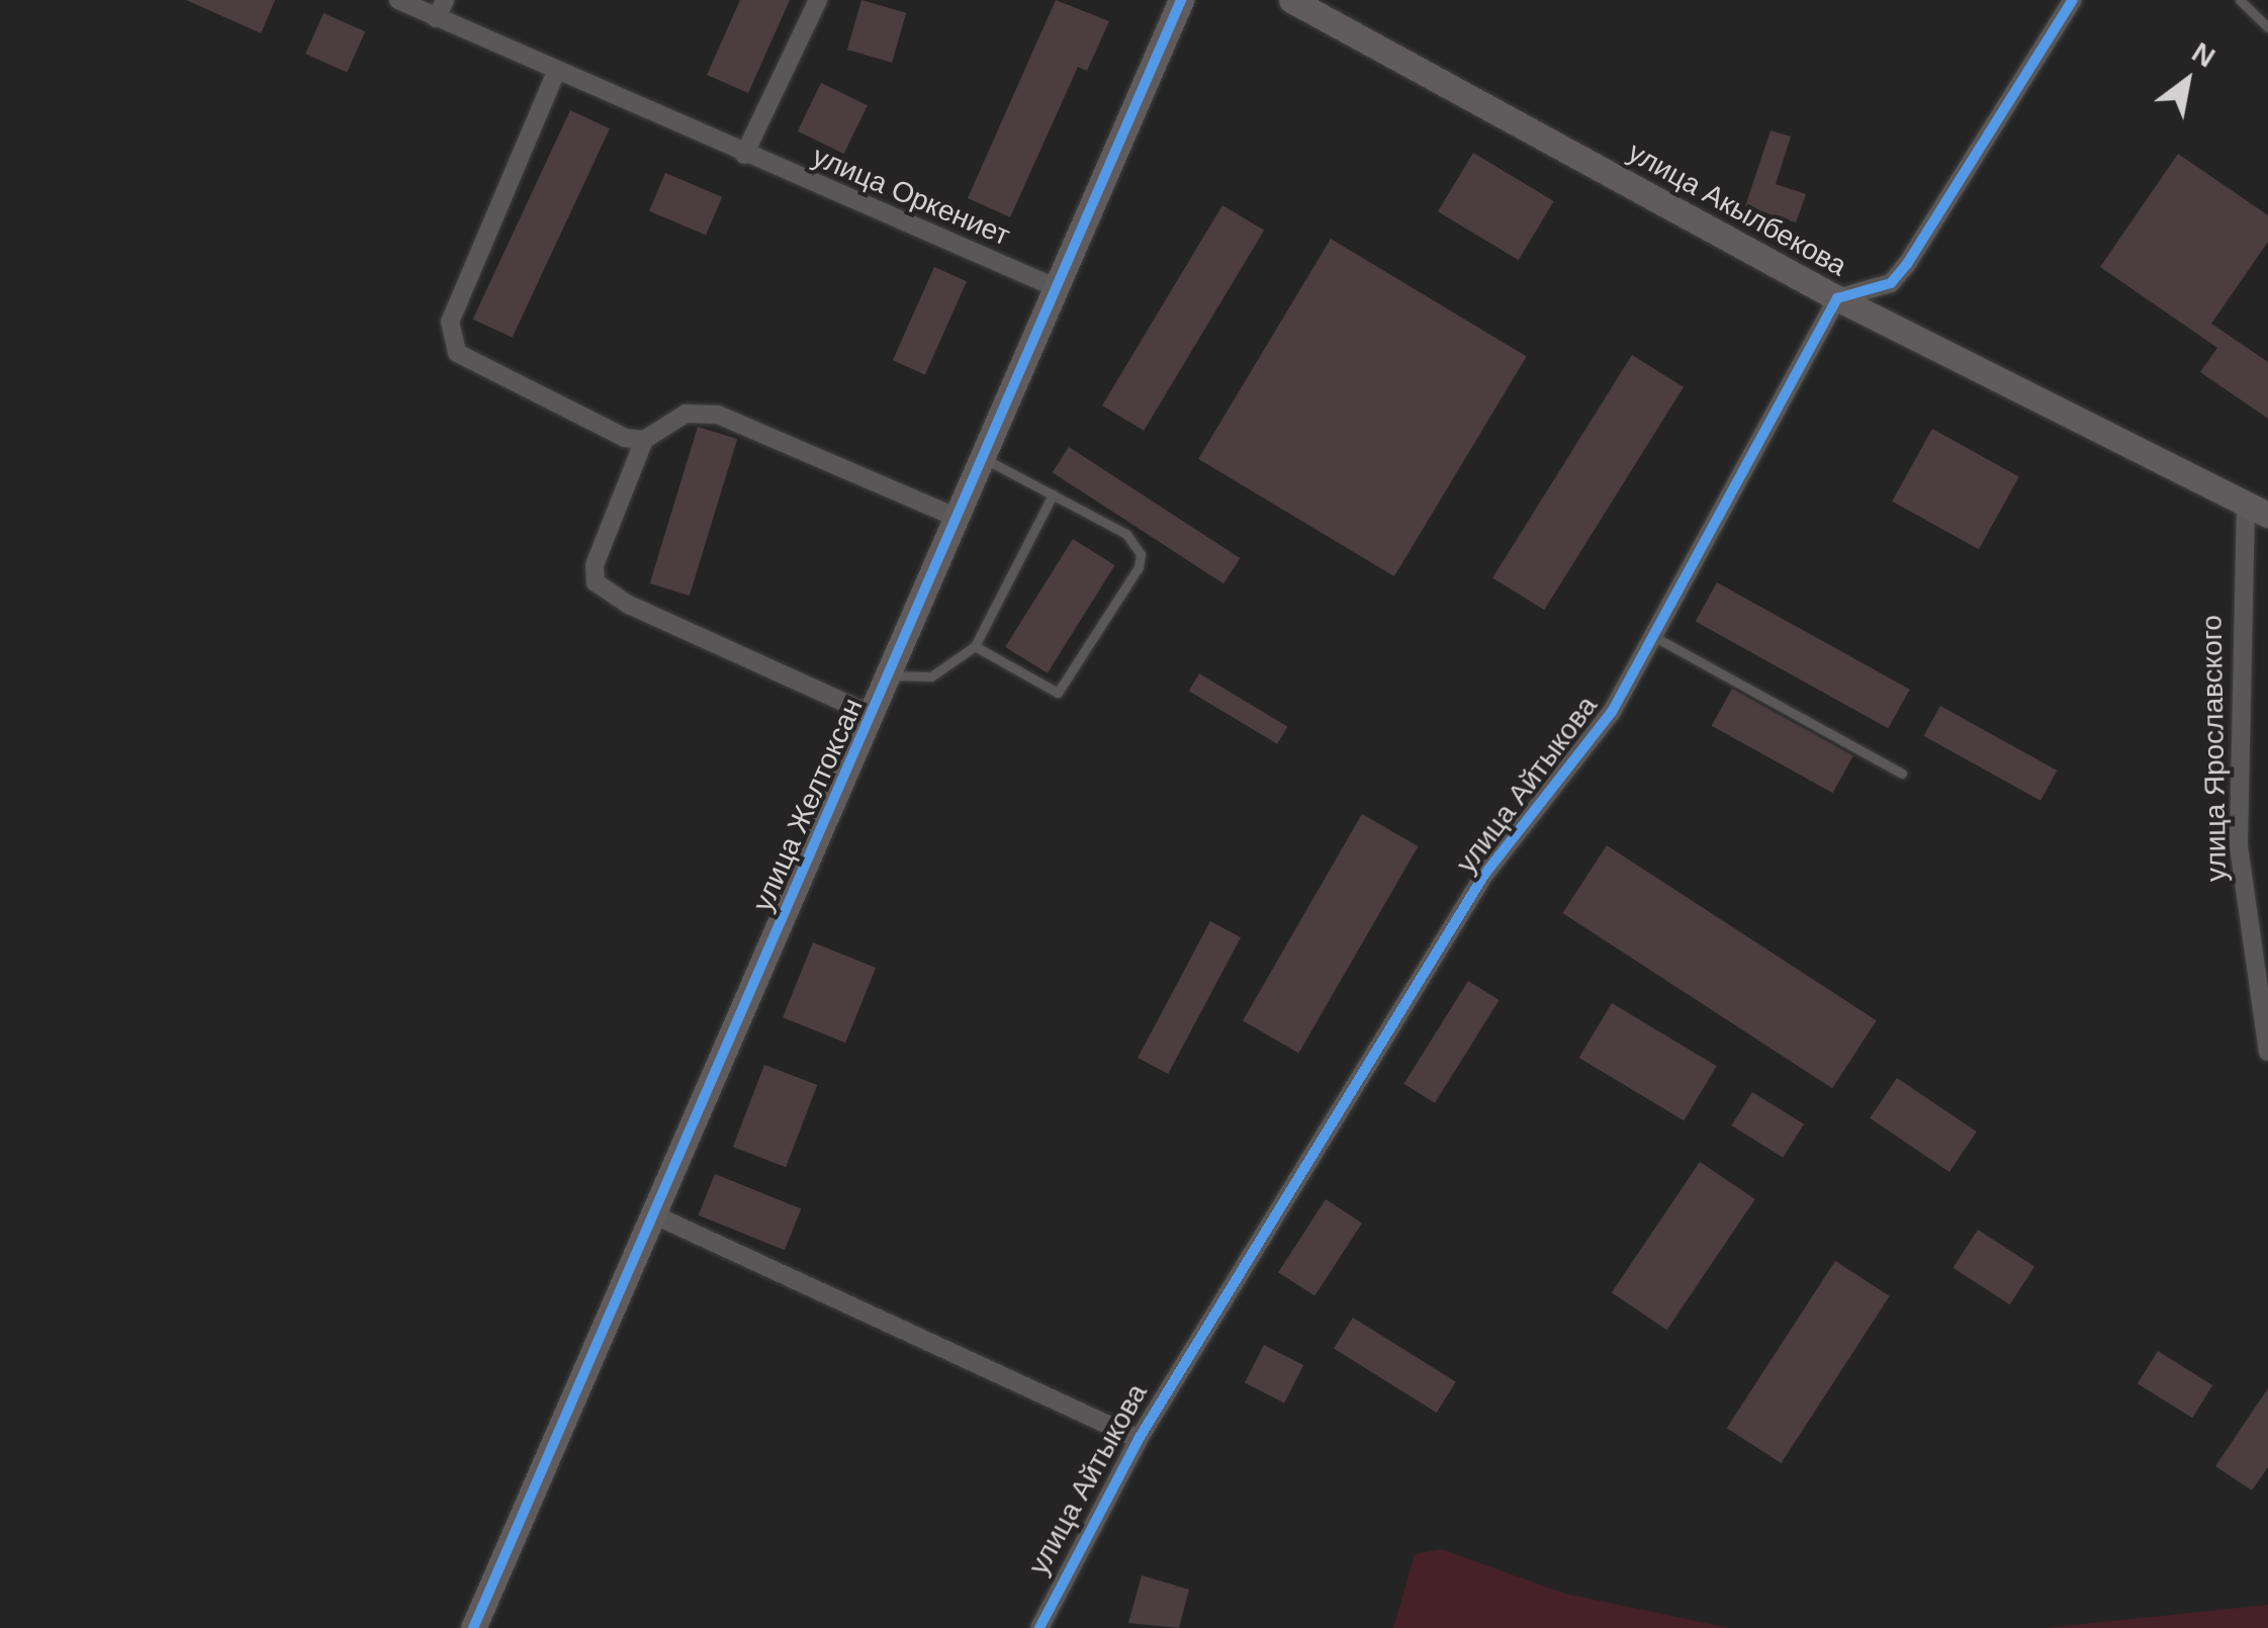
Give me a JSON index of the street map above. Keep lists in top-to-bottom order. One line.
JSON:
{"streets":{"street":["улица Оркениет","улица Акылбекова","улица Ярославского","улица Айтыкова","улица Желтоксан"]},"crossings":[["улица Оркениет","улица Желтоксан"],["улица Акылбекова","улица Ярославского"],["улица Акылбекова","улица Айтыкова"]],"north":"top right"}
